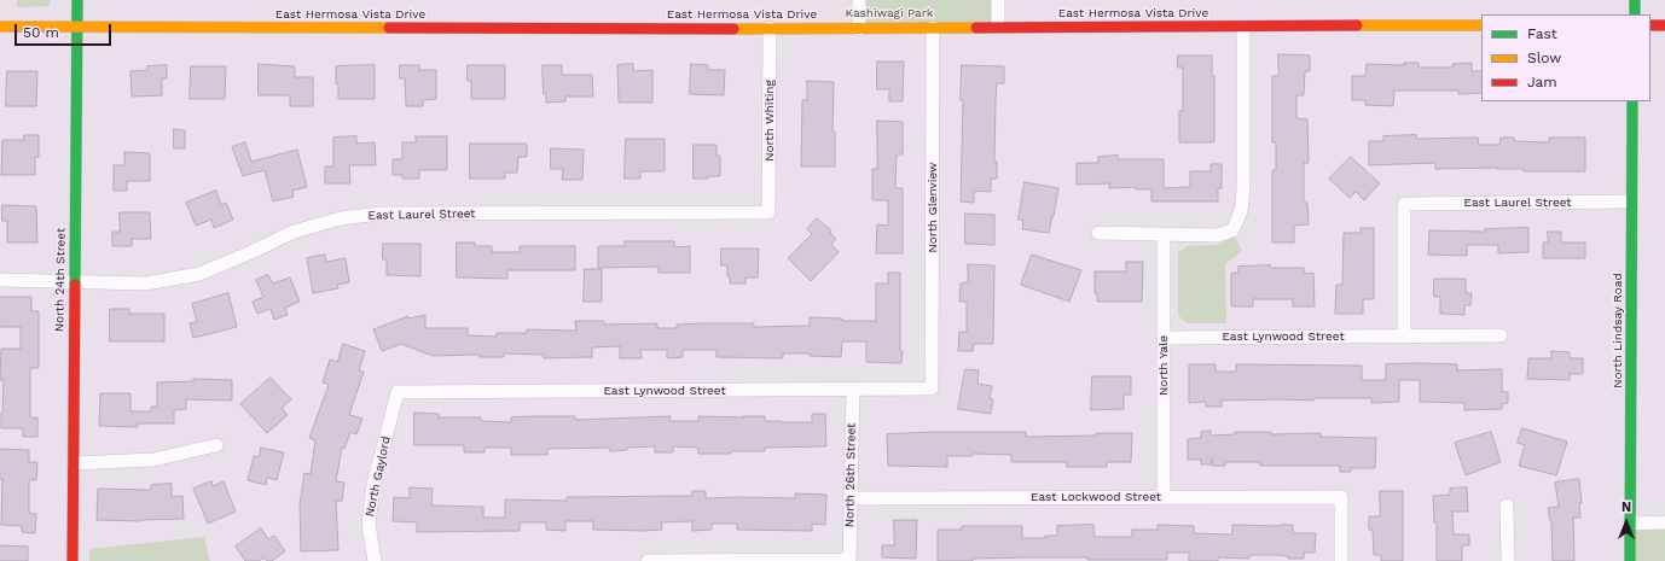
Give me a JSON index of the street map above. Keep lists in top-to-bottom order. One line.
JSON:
{"streets":{"street":["East Hermosa Vista Drive","North Whiting","East Laurel Street","North Glenview","North 24th Street","North Lindsay Road","East Lynwood Street","North Yale","North 26th Street","North Gaylord","East Lockwood Street"]},"crossings":[["East Hermosa Vista Drive","North Whiting"],["East Hermosa Vista Drive","North Glenview"],["East Hermosa Vista Drive","North 24th Street"],["North Whiting","East Laurel Street"],["East Laurel Street","North 24th Street"],["East Laurel Street","North Lindsay Road"],["East Laurel Street","East Lynwood Street"],["North Glenview","East Lynwood Street"],["East Lynwood Street","North Yale"],["East Lynwood Street","North 26th Street"],["East Lynwood Street","North Gaylord"],["North Yale","East Lockwood Street"],["North 26th Street","East Lockwood Street"]],"parks":["Kashiwagi Park"],"legend":["Fast","Slow","Jam"],"scale_bar":"50 m","north":"top"}
